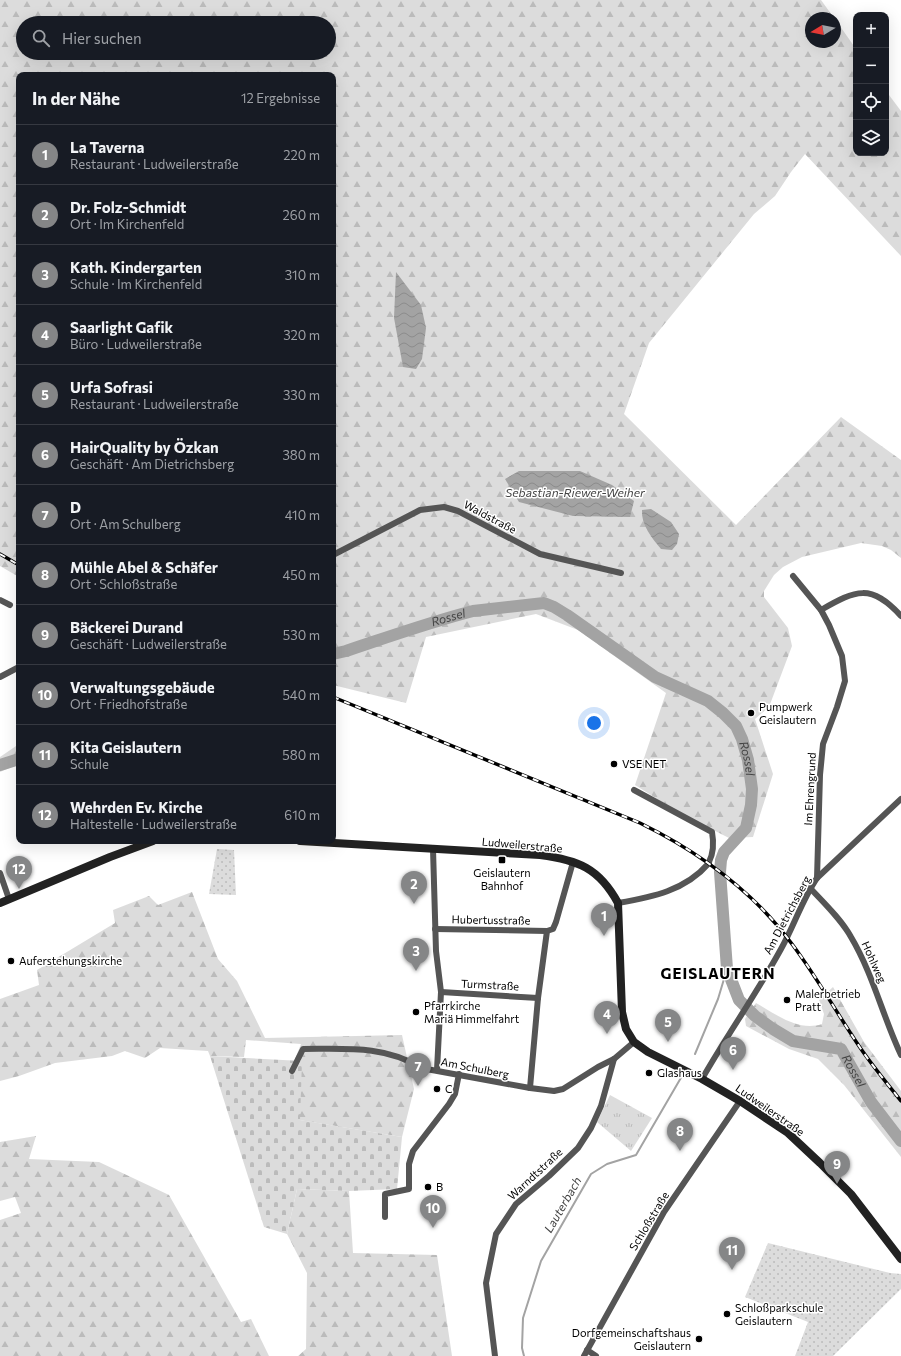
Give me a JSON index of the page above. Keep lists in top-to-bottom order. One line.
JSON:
{"streets":{"main road":["Ludweilerstraße"],"street":["Waldstraße","Im Ehrengrund","Am Dietrichsberg","Hubertusstraße","Hohlweg","Turmstraße","Am Schulberg","Warndtstraße","Schloßstraße"]},"crossings":[["Im Ehrengrund","Am Dietrichsberg"],["Ludweilerstraße","Am Dietrichsberg"],["Ludweilerstraße","Am Schulberg"],["Ludweilerstraße","Schloßstraße"],["Am Dietrichsberg","Hohlweg"],["Am Schulberg","Warndtstraße"]],"districts":["GEISLAUTERN"],"water":["Sebastian-Riewer-Weiher","Rossel","Lauterbach"],"places":{"other":["Pumpwerk Geislautern","VSE NET","Auferstehungskirche","Malerbetrieb Pratt","Pfarrkirche Mariä Himmelfahrt","Glashaus","C","B","Schloßparkschule Geislautern","Dorfgemeinschaftshaus Geislautern"],"transit":["Geislautern Bahnhof"]},"north":"left","page":{"map_buttons":["+","−"],"search":"Hier suchen","heading":["In der Nähe","12 Ergebnisse"],"list":[{"mark":"1","name":"La Taverna","note":"Restaurant · Ludweilerstraße","value":"220 m"},{"mark":"2","name":"Dr. Folz-Schmidt","note":"Ort · Im Kirchenfeld","value":"260 m"},{"mark":"3","name":"Kath. Kindergarten","note":"Schule · Im Kirchenfeld","value":"310 m"},{"mark":"4","name":"Saarlight Gafik","note":"Büro · Ludweilerstraße","value":"320 m"},{"mark":"5","name":"Urfa Sofrasi","note":"Restaurant · Ludweilerstraße","value":"330 m"},{"mark":"6","name":"HairQuality by Özkan","note":"Geschäft · Am Dietrichsberg","value":"380 m"},{"mark":"7","name":"D","note":"Ort · Am Schulberg","value":"410 m"},{"mark":"8","name":"Mühle Abel & Schäfer","note":"Ort · Schloßstraße","value":"450 m"},{"mark":"9","name":"Bäckerei Durand","note":"Geschäft · Ludweilerstraße","value":"530 m"},{"mark":"10","name":"Verwaltungsgebäude","note":"Ort · Friedhofstraße","value":"540 m"},{"mark":"11","name":"Kita Geislautern","note":"Schule","value":"580 m"},{"mark":"12","name":"Wehrden Ev. Kirche","note":"Haltestelle · Ludweilerstraße","value":"610 m"}],"pins":["12","2","1","3","4","5","6","7","8","9","10","11"]}}
